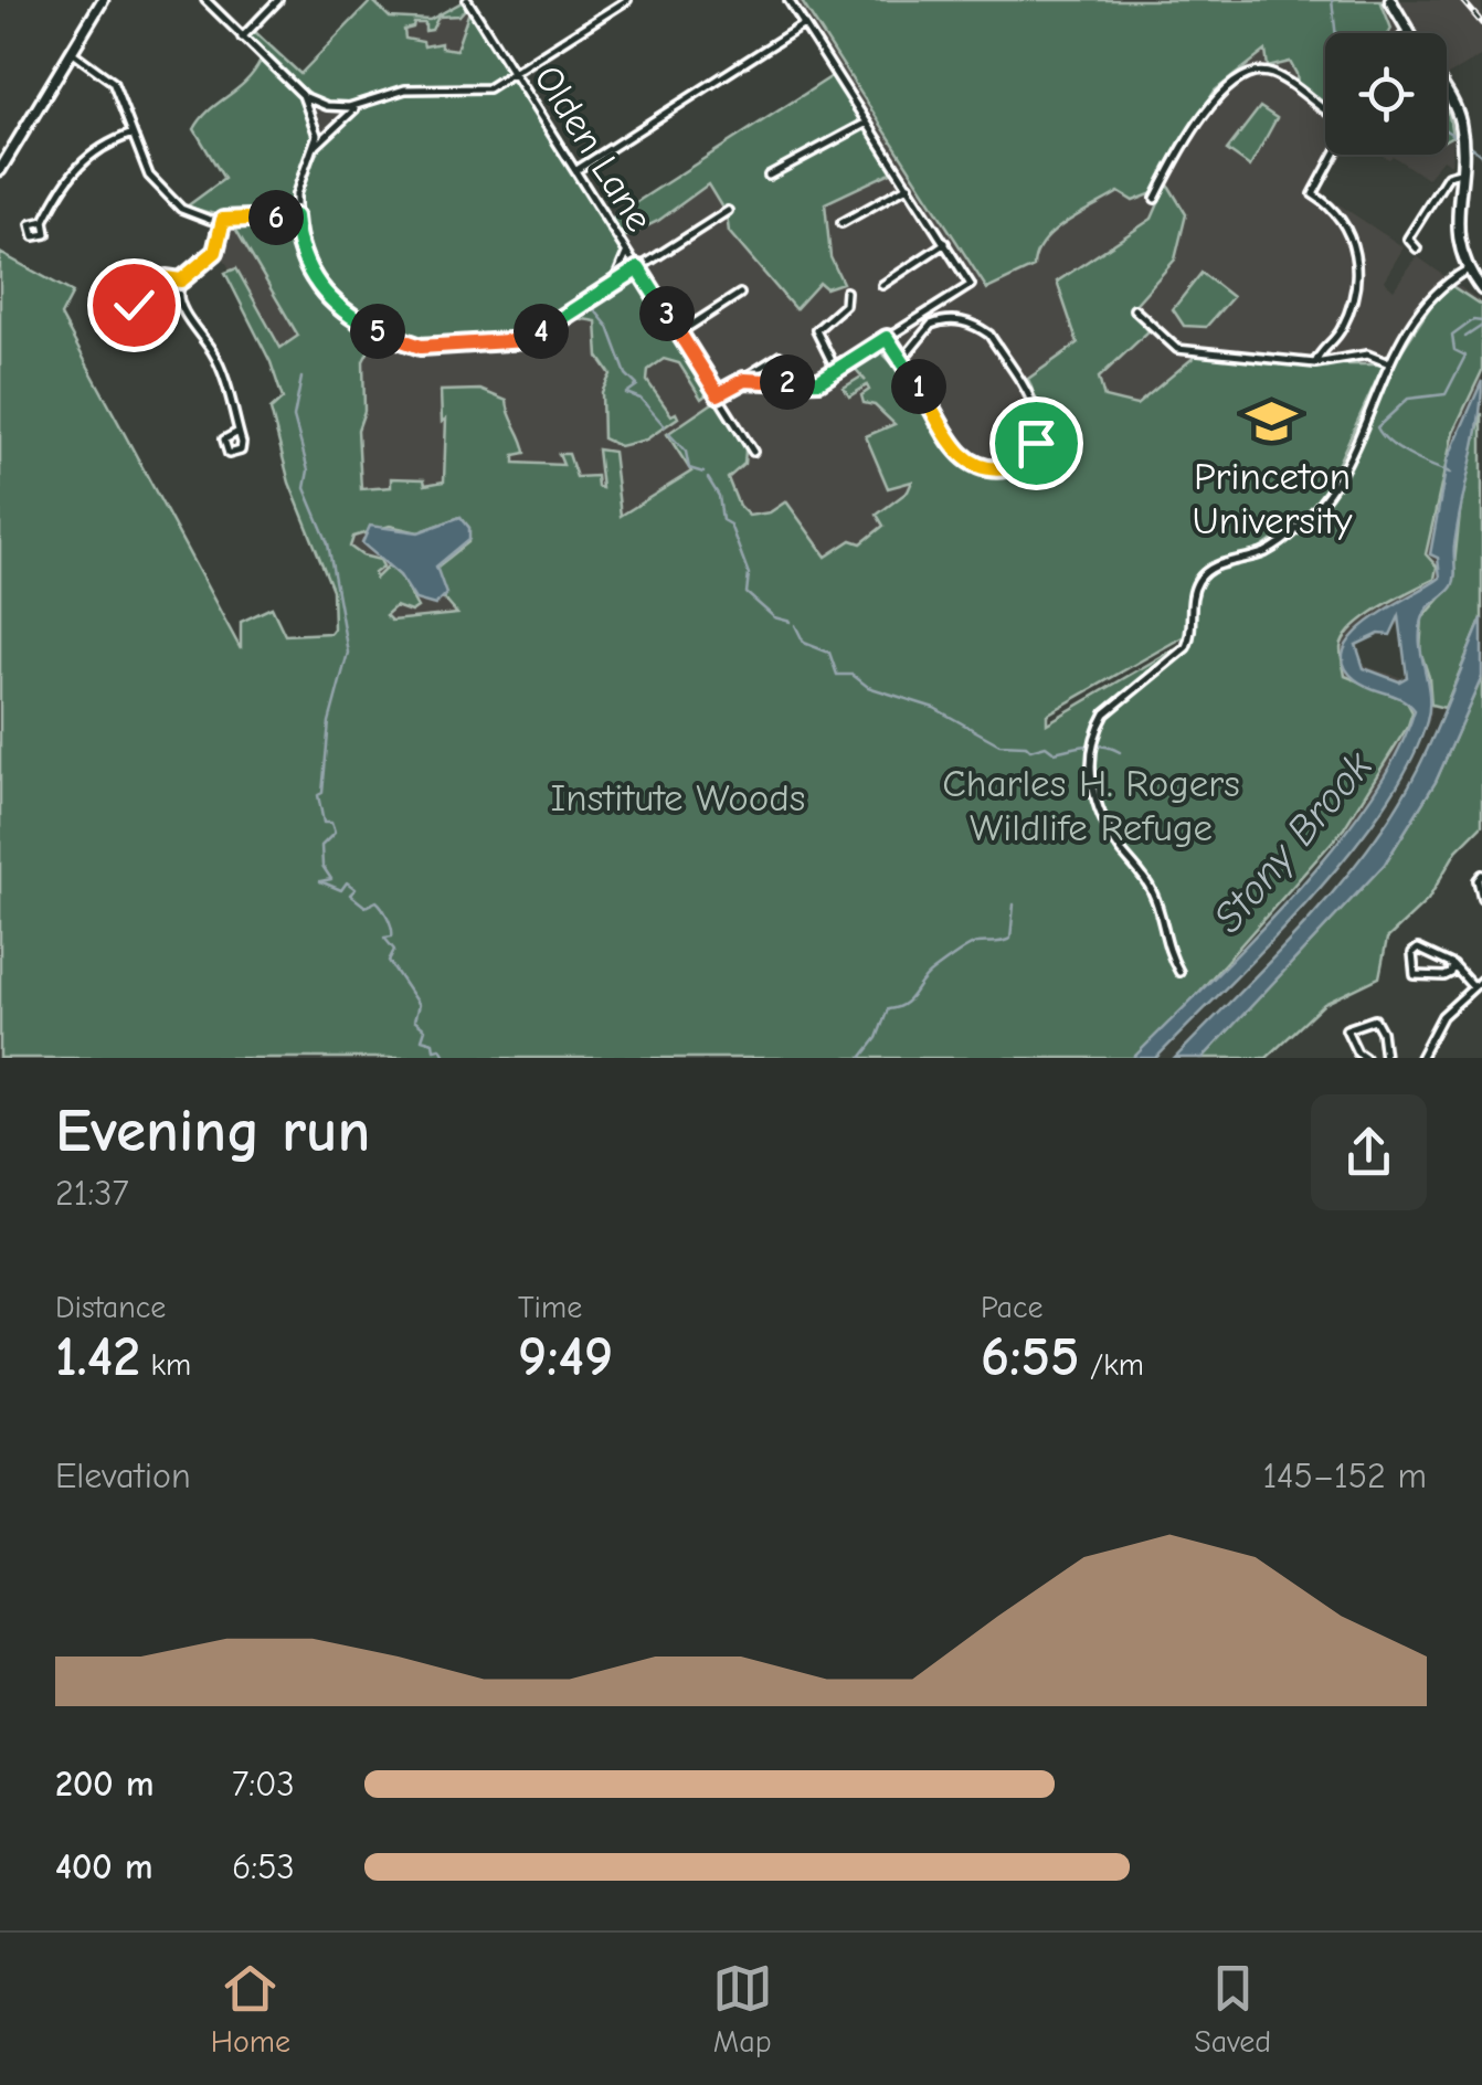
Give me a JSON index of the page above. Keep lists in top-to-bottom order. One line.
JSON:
{"streets":{"street":["Olden Lane"]},"water":["Stony Brook"],"parks":["Charles H. Rogers Wildlife Refuge","Institute Woods"],"places":{"school or university":["Princeton University"]},"page":{"pins":["6","3","4","5","2","1"],"heading":["Evening run","21:37"],"stats":[["Distance","1.42 km"],["Time","9:49"],["Pace","6:55 /km"]],"chart":["Elevation","145–152 m"],"list":[{"name":"200 m","note":"7:03"},{"name":"400 m","note":"6:53"}],"tabs":["Home","Map","Saved"]}}
